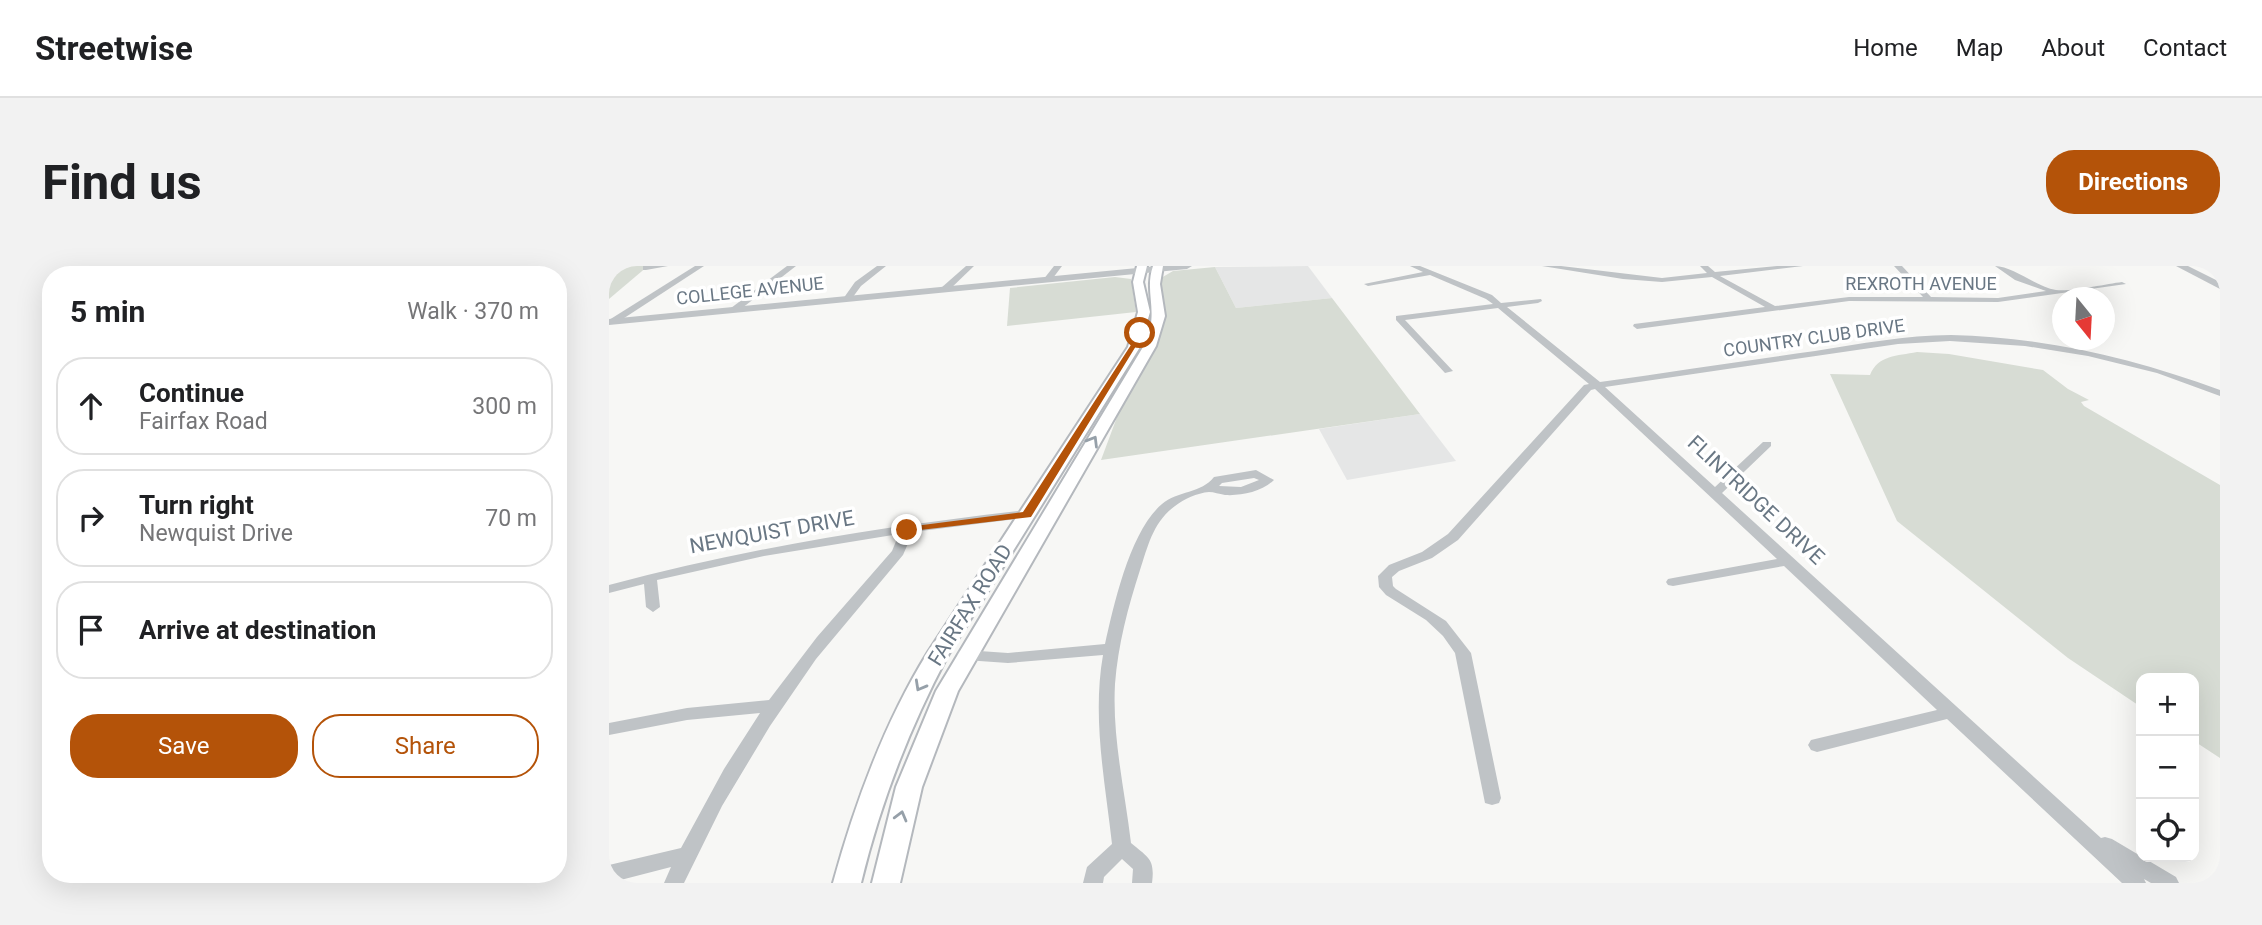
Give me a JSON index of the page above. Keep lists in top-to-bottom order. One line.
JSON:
{"streets":{"main road":["FAIRFAX ROAD"],"street":["REXROTH AVENUE","COLLEGE AVENUE","COUNTRY CLUB DRIVE","FLINTRIDGE DRIVE","NEWQUIST DRIVE"]},"crossings":[["COLLEGE AVENUE","FAIRFAX ROAD"],["COUNTRY CLUB DRIVE","FLINTRIDGE DRIVE"],["NEWQUIST DRIVE","FAIRFAX ROAD"]],"north":"bottom","page":{"header":"Streetwise","nav":["Home","Map","About","Contact"],"buttons":["Directions",["Save","Share"]],"title":"Find us","heading":["5 min","Walk · 370 m"],"list":[["Continue","Fairfax Road","300 m"],["Turn right","Newquist Drive","70 m"],"Arrive at destination"],"map_buttons":["+","−"]}}
